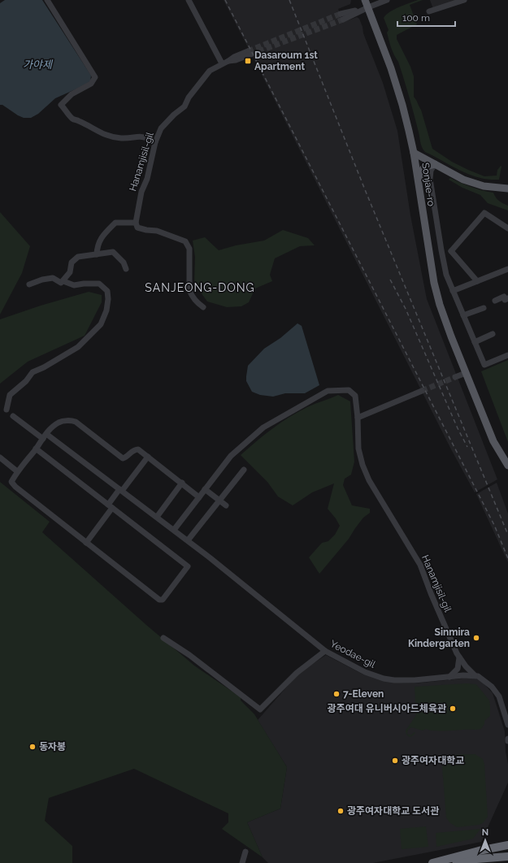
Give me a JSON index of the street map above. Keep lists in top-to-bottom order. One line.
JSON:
{"streets":{"main road":["Sonjae-ro"],"street":["Hanamjisil-gil","Yeodae-gil"]},"crossings":[["Hanamjisil-gil","Yeodae-gil"]],"districts":["SANJEONG-DONG"],"water":["가야제"],"places":{"transit":["Dasaroum 1st Apartment"],"other":["Sinmira Kindergarten","7-Eleven","광주여대 유니버시아드체육관","동자봉","광주여자대학교","광주여자대학교 도서관"]},"scale_bar":"100 m","north":"top"}
